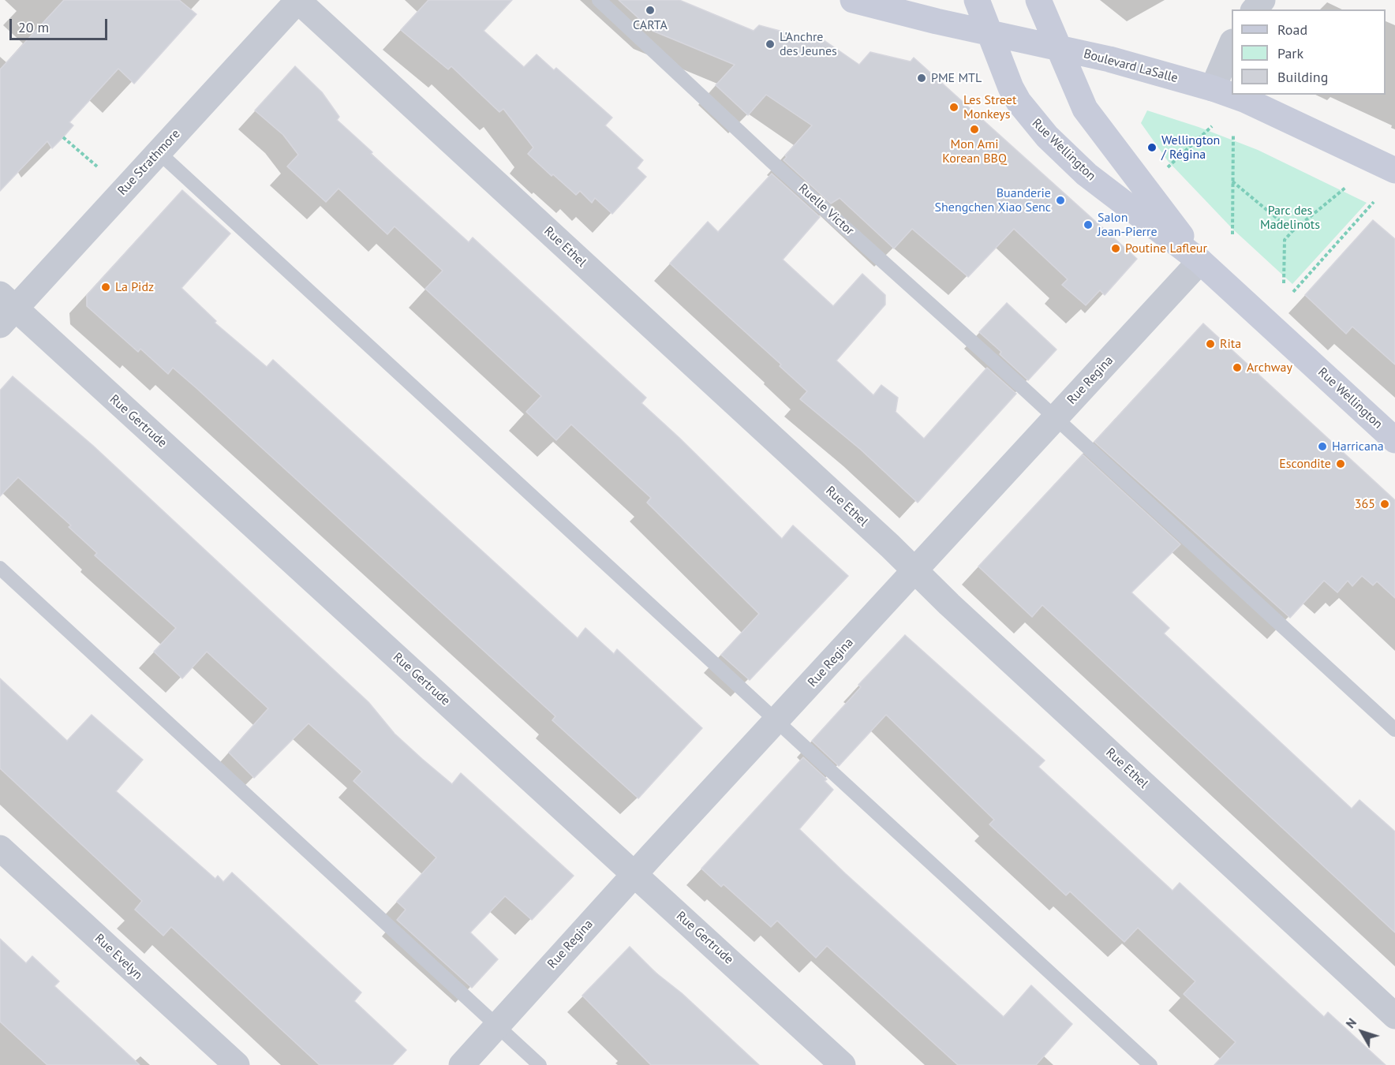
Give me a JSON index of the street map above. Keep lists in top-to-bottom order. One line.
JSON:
{"streets":{"main road":["Boulevard LaSalle","Rue Wellington"],"street":["Rue Strathmore","Rue Ethel","Rue Regina","Rue Gertrude","Rue Evelyn"],"lane":["Ruelle Victor"]},"crossings":[["Boulevard LaSalle","Rue Wellington"],["Rue Wellington","Rue Regina"],["Rue Strathmore","Rue Ethel"],["Rue Strathmore","Rue Gertrude"],["Ruelle Victor","Rue Regina"],["Rue Ethel","Rue Regina"],["Rue Regina","Rue Gertrude"]],"parks":["Parc des Madelinots"],"places":["CARTA","L'Anchre des Jeunes","PME MTL","Les Street Monkeys","Mon Ami Korean BBQ","Wellington / Régina","Buanderie Shengchen Xiao Senc","Salon Jean-Pierre","Poutine Lafleur","La Pidz","Rita","Archway","Harricana","Escondite","365"],"legend":["Road","Park","Building"],"scale_bar":"20 m","north":"top left"}
